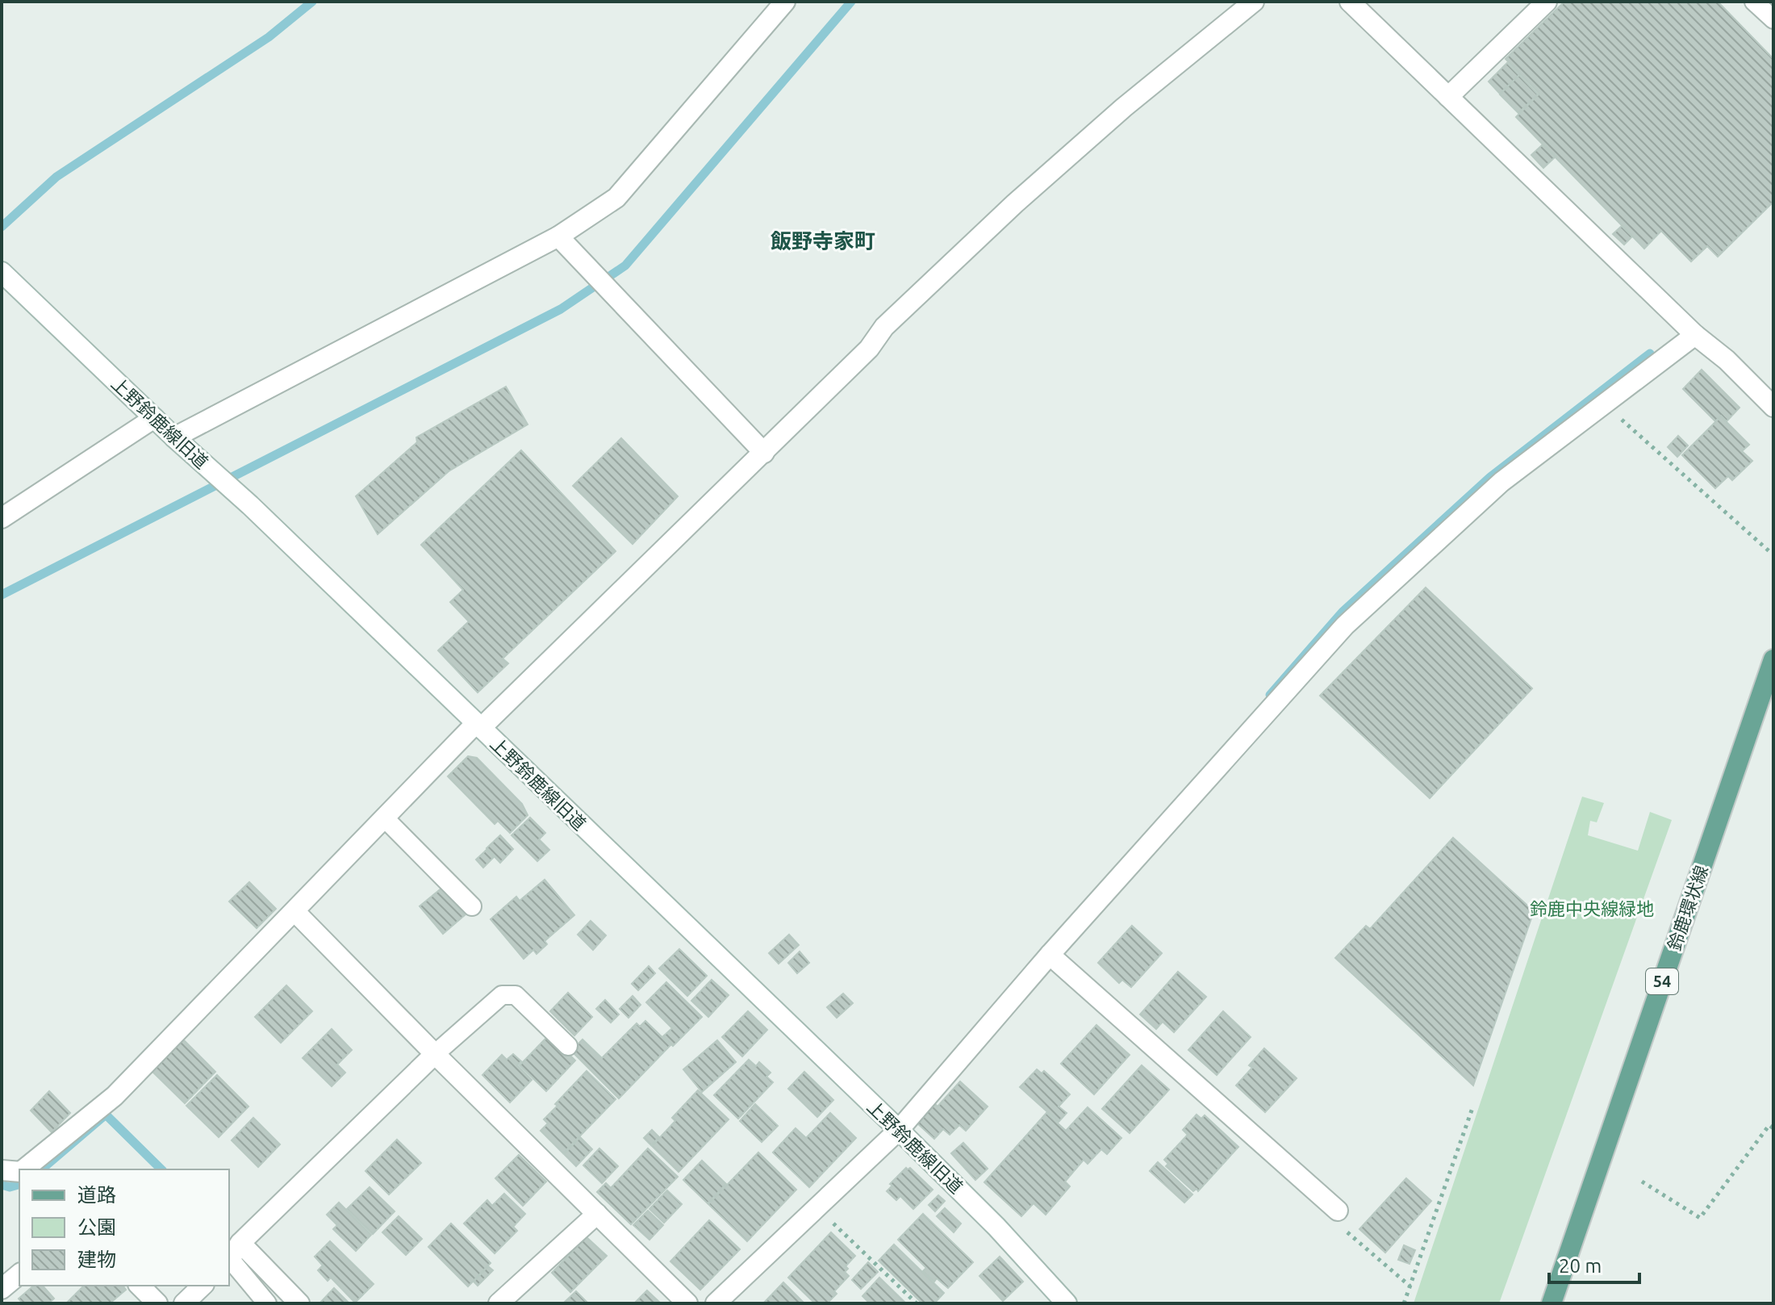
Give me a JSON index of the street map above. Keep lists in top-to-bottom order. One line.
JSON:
{"streets":{"main road":["鈴鹿環状線","54"],"street":["上野鈴鹿線旧道"]},"districts":["飯野寺家町"],"parks":["鈴鹿中央線緑地"],"legend":["道路","公園","建物"],"scale_bar":"20 m"}
